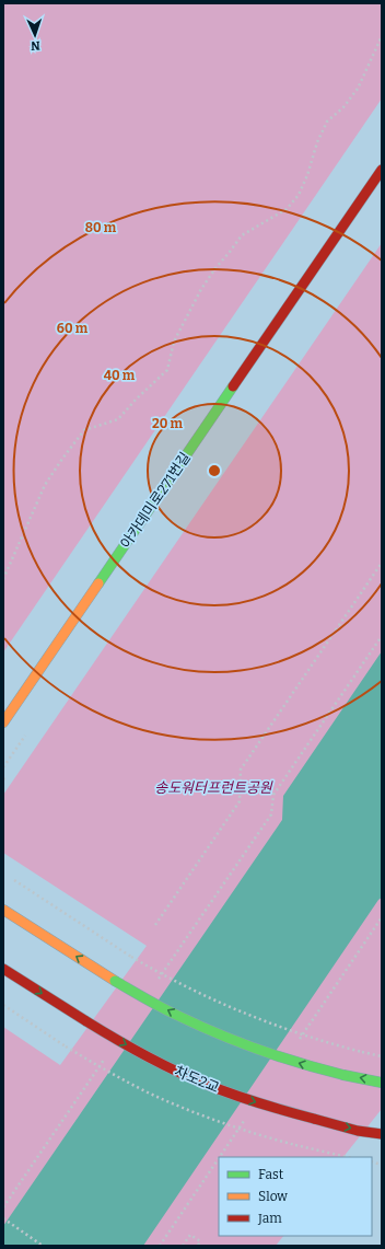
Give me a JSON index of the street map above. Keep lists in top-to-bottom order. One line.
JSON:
{"streets":{"main road":["아카데미로271번길","차도2교"]},"parks":["송도워터프런트공원"],"legend":["Fast","Slow","Jam"],"north":"bottom","rings":["80 m","60 m","40 m","20 m"]}
